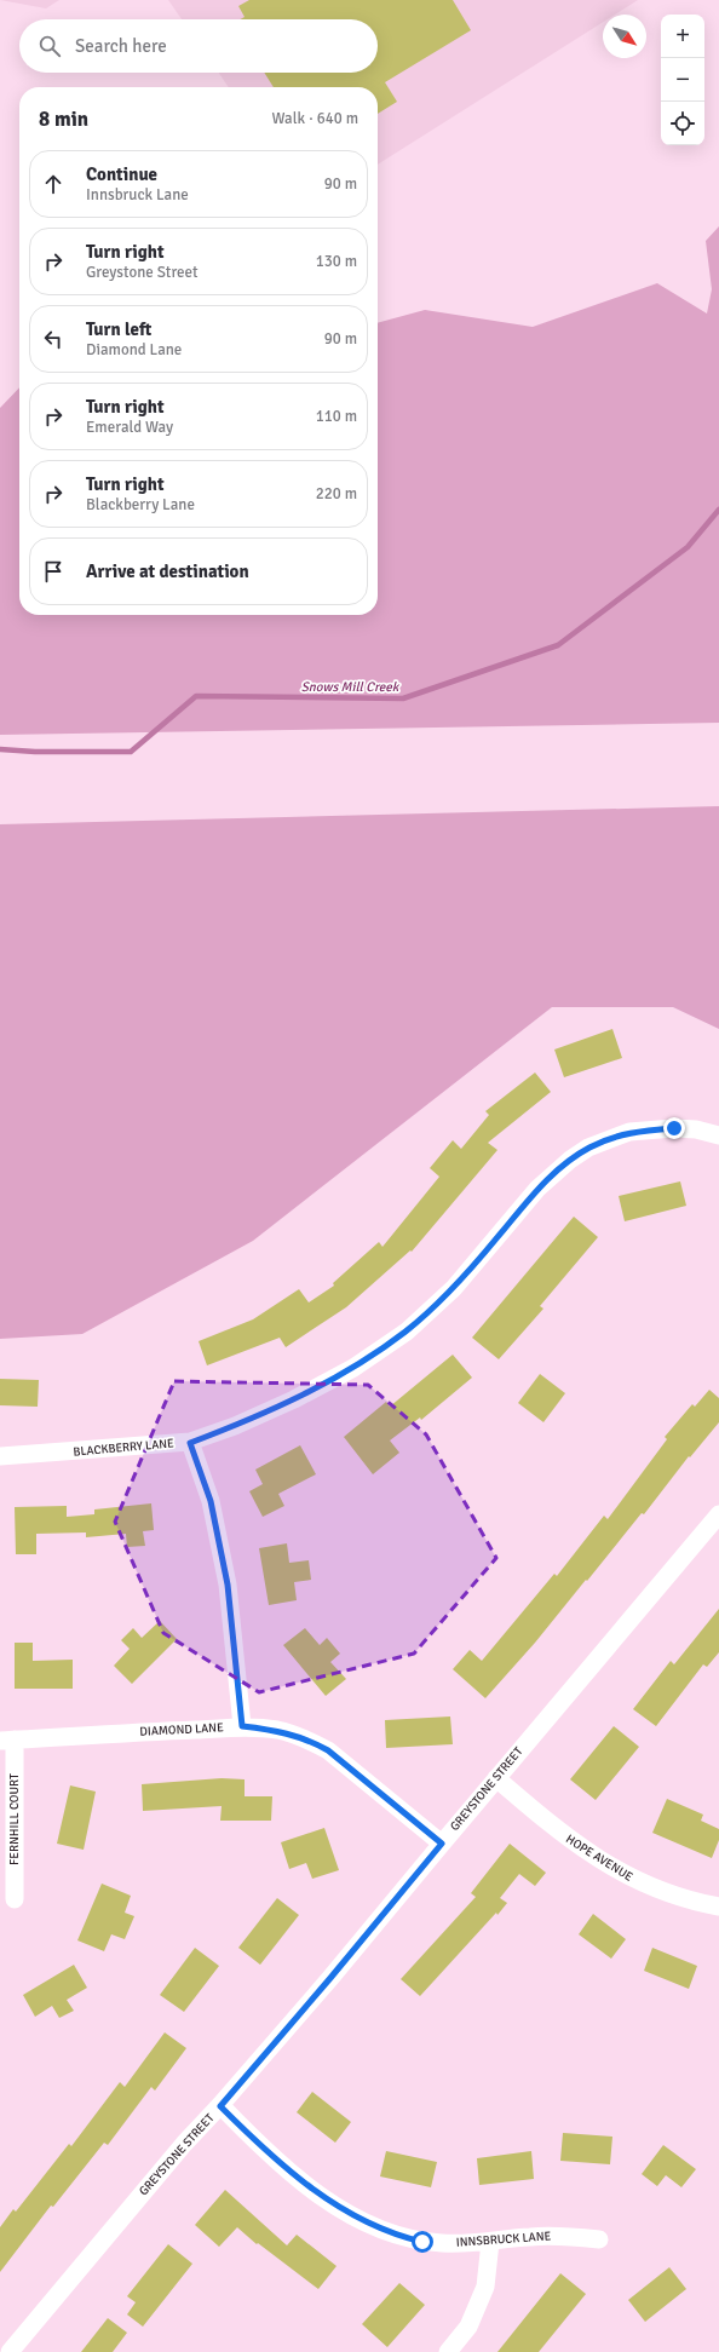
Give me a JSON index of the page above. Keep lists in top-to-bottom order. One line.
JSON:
{"streets":{"street":["BLACKBERRY LANE","DIAMOND LANE","GREYSTONE STREET","FERNHILL COURT","HOPE AVENUE","INNSBRUCK LANE"]},"crossings":[["DIAMOND LANE","GREYSTONE STREET"],["DIAMOND LANE","FERNHILL COURT"],["GREYSTONE STREET","HOPE AVENUE"],["GREYSTONE STREET","INNSBRUCK LANE"]],"water":["Snows Mill Creek"],"north":"bottom right","page":{"map_buttons":["+","−"],"search":"Search here","heading":["8 min","Walk · 640 m"],"list":[["Continue","Innsbruck Lane","90 m"],["Turn right","Greystone Street","130 m"],["Turn left","Diamond Lane","90 m"],["Turn right","Emerald Way","110 m"],["Turn right","Blackberry Lane","220 m"],"Arrive at destination"]}}
